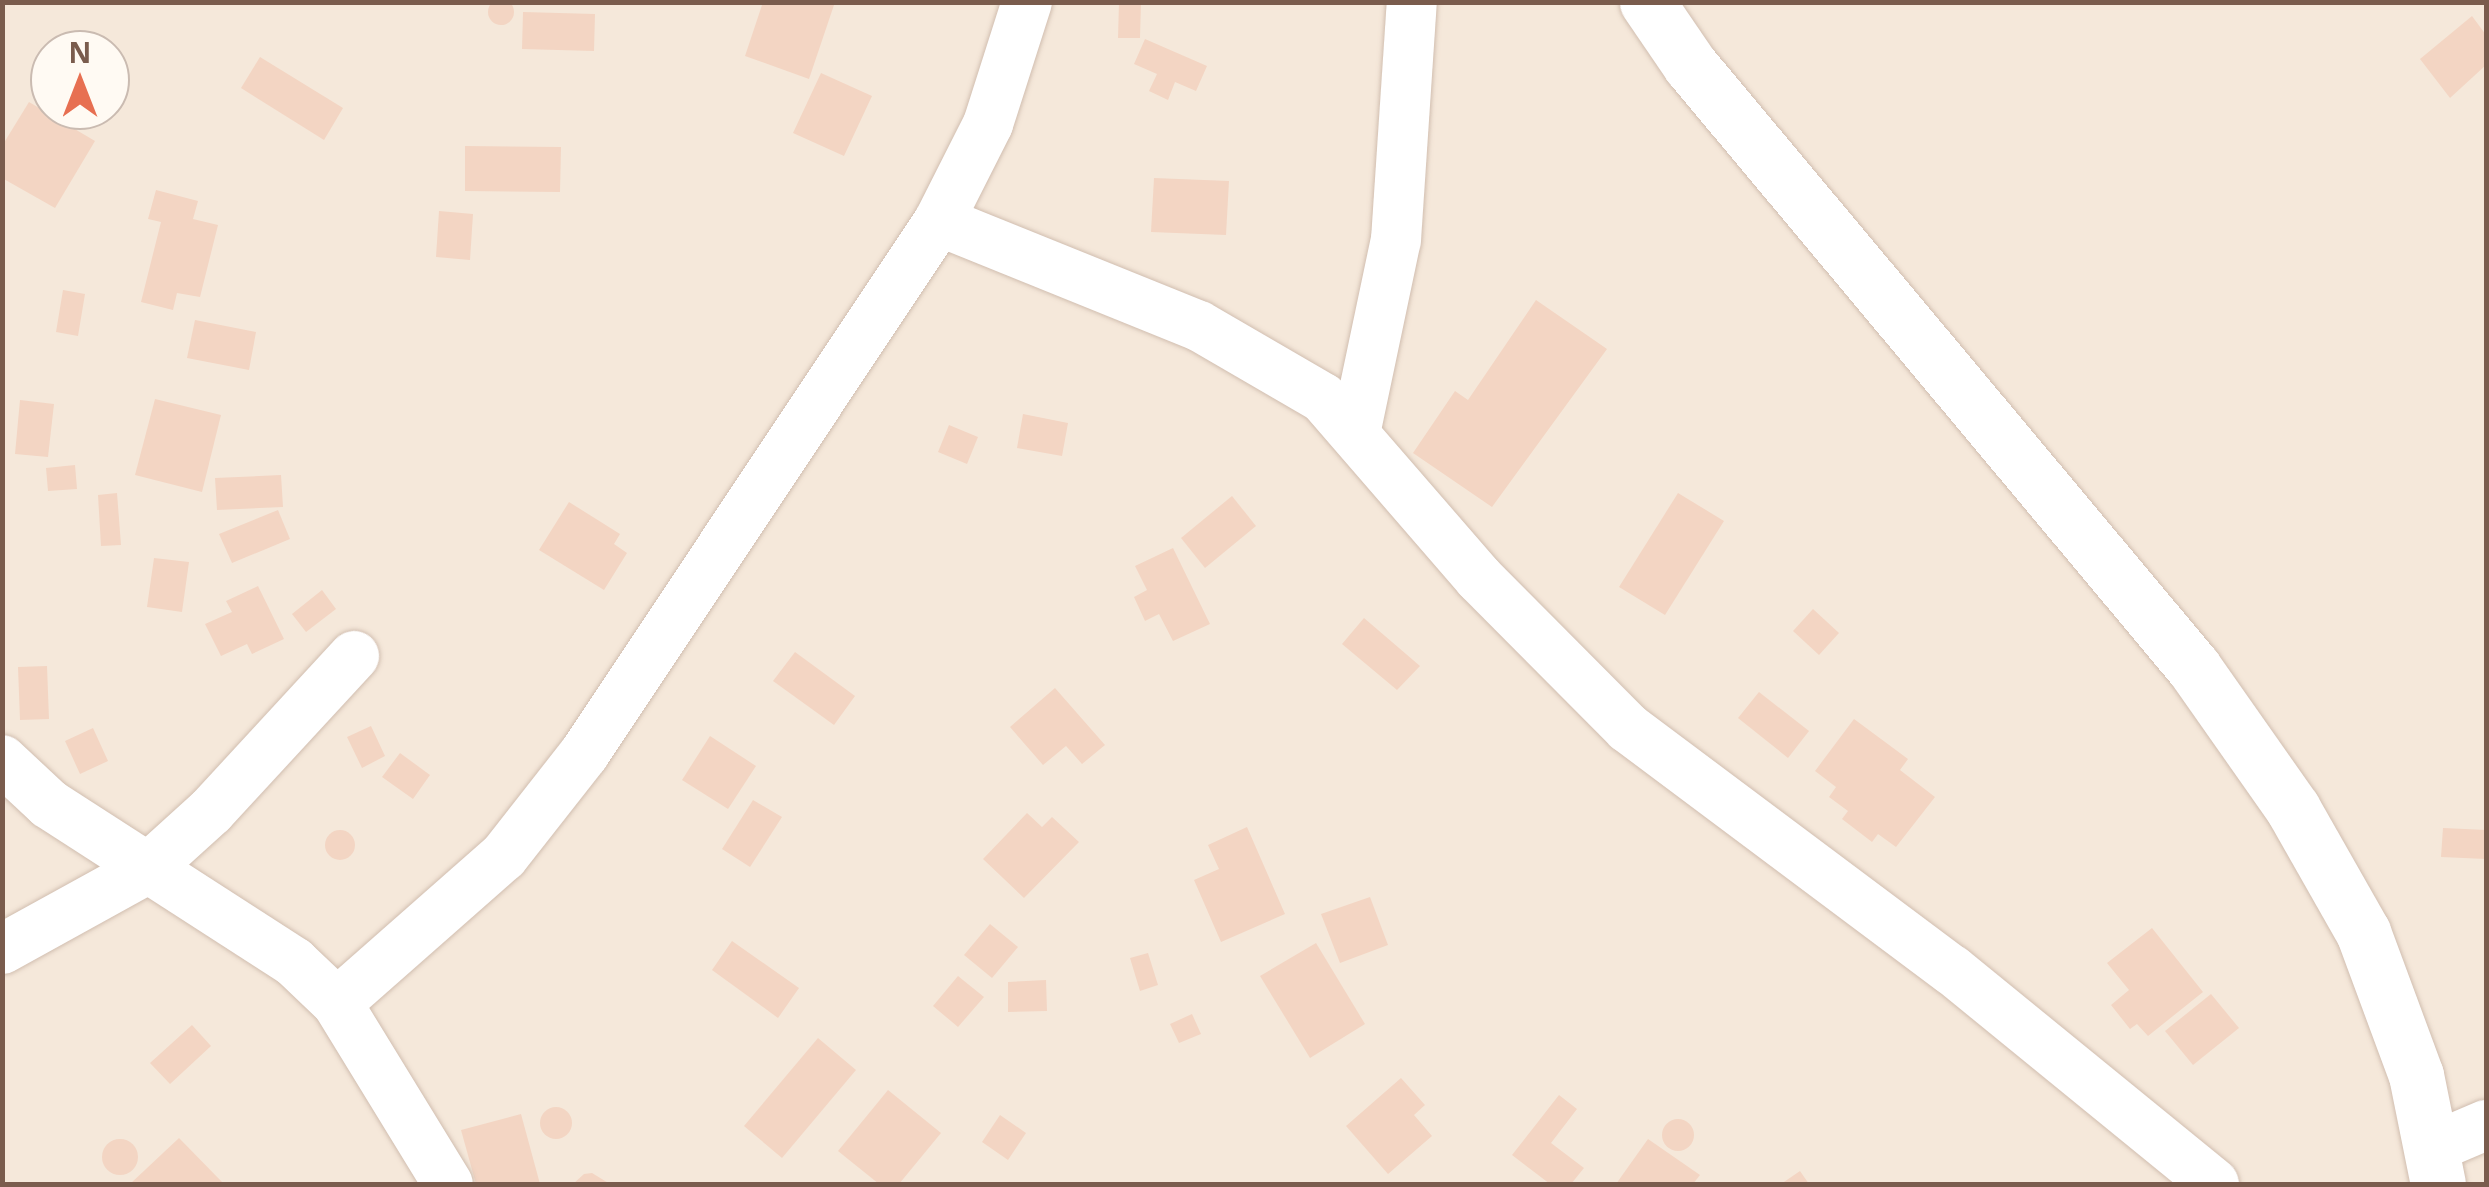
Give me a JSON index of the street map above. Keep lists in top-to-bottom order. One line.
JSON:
{"north":"top"}
